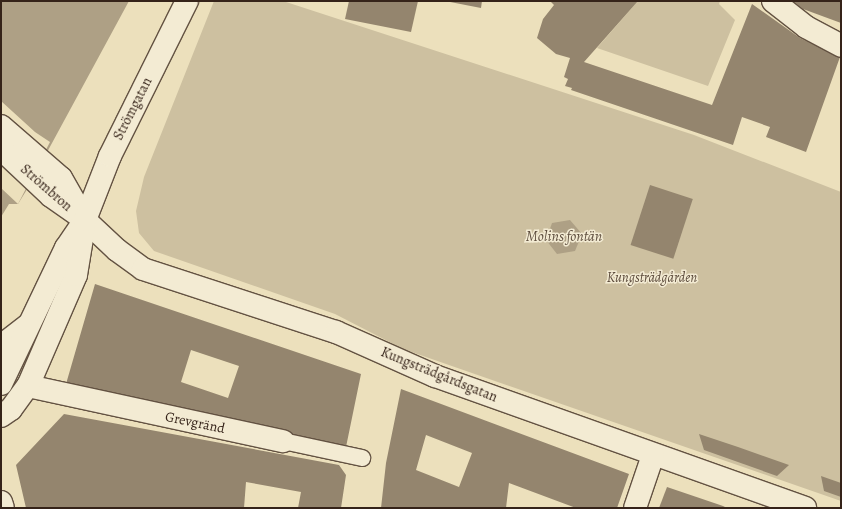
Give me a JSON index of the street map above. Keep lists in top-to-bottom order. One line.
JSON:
{"streets":{"street":["Strömgatan","Strömbron","Kungsträdgårdsgatan","Grevgränd"]},"crossings":[["Strömgatan","Strömbron"],["Strömgatan","Kungsträdgårdsgatan"],["Strömbron","Kungsträdgårdsgatan"]],"water":["Molins fontän"],"parks":["Kungsträdgården"]}
